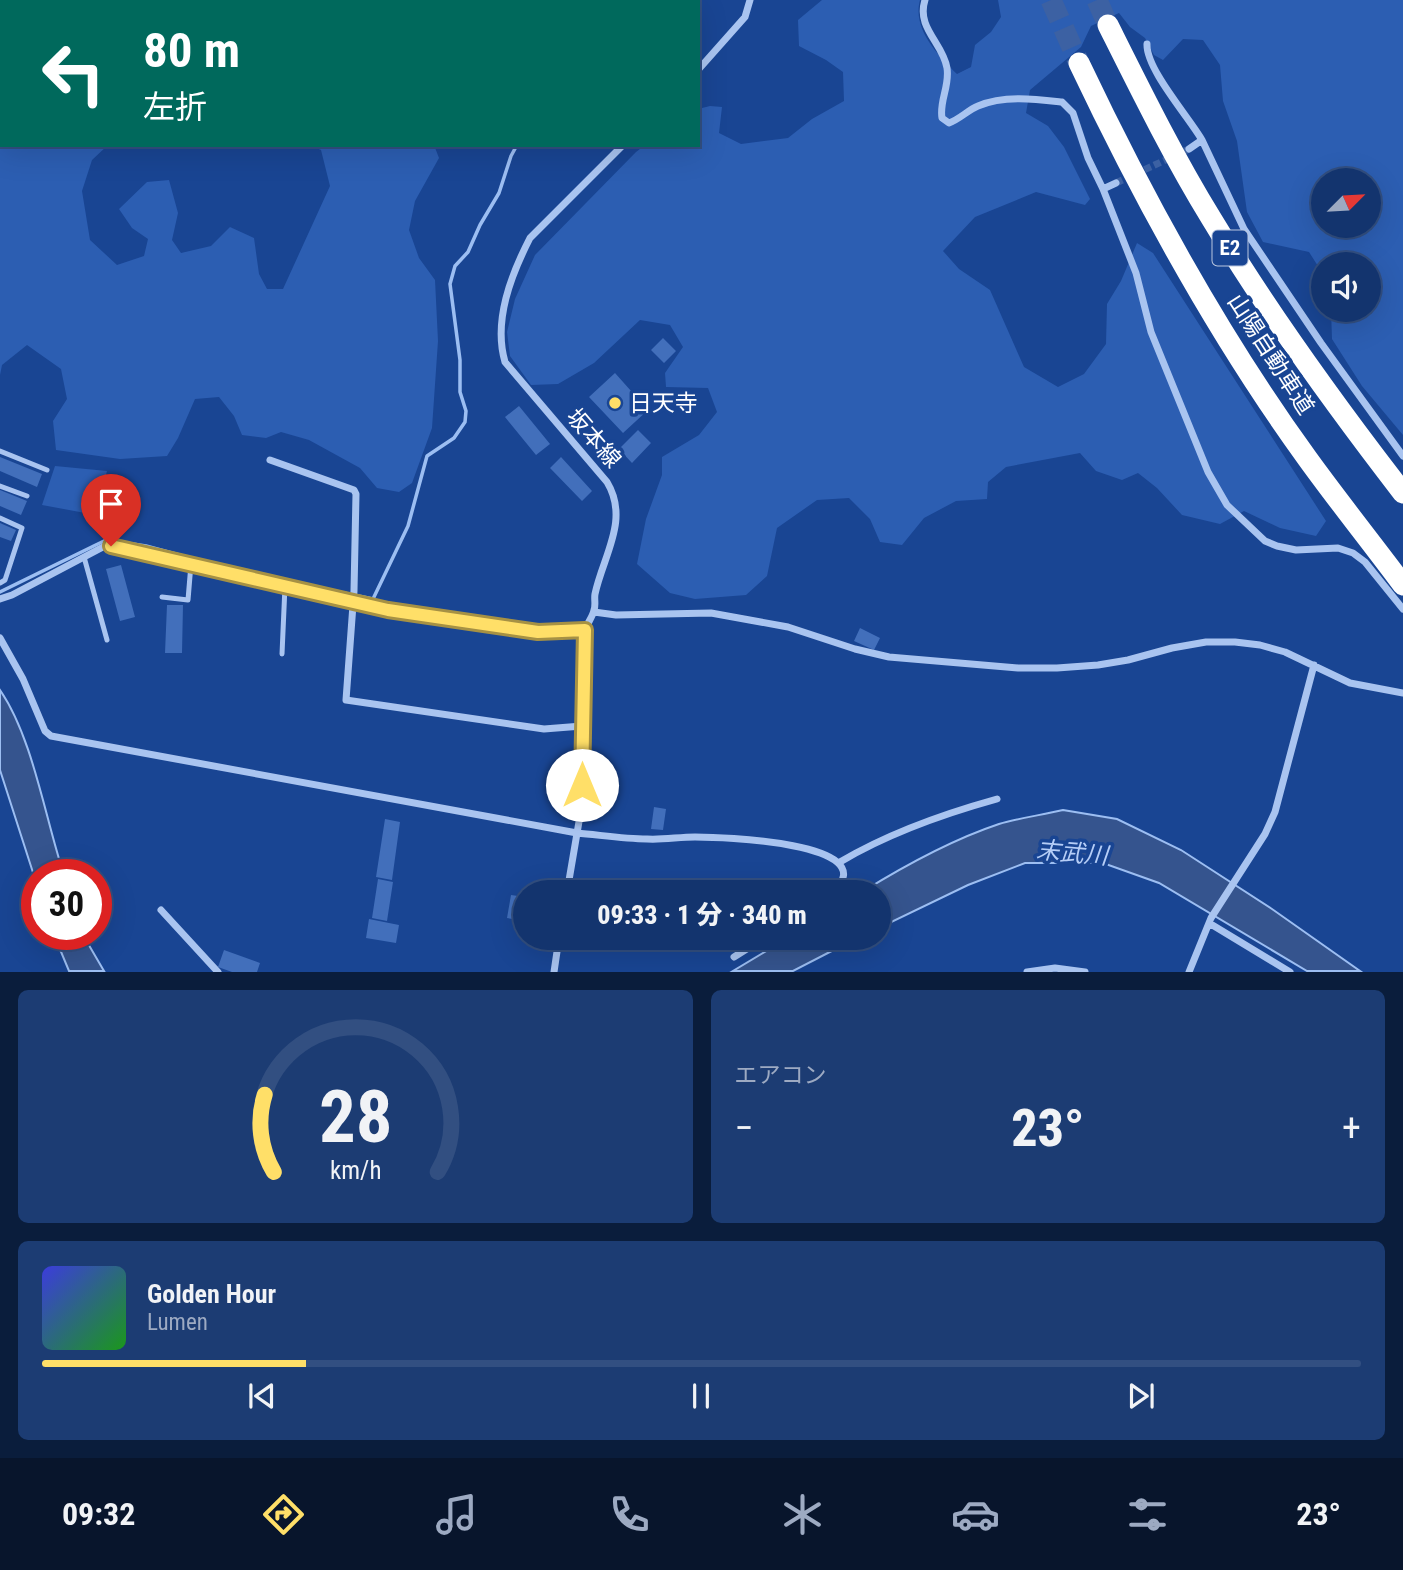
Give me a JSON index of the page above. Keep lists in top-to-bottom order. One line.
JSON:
{"streets":{"highway":["E2","山陽自動車道"],"street":["坂本線"]},"water":["末武川"],"places":["日天寺"],"north":"top right","page":{"turn":["80 m","左折"],"limit":"30","trip":"09:33 · 1 分 · 340 m","tile":"エアコン","heat":["−","23°","+"],"song":["Golden Hour","Lumen"],"tabs":["09:32","23°"],"gauge":["28","km/h"]}}
